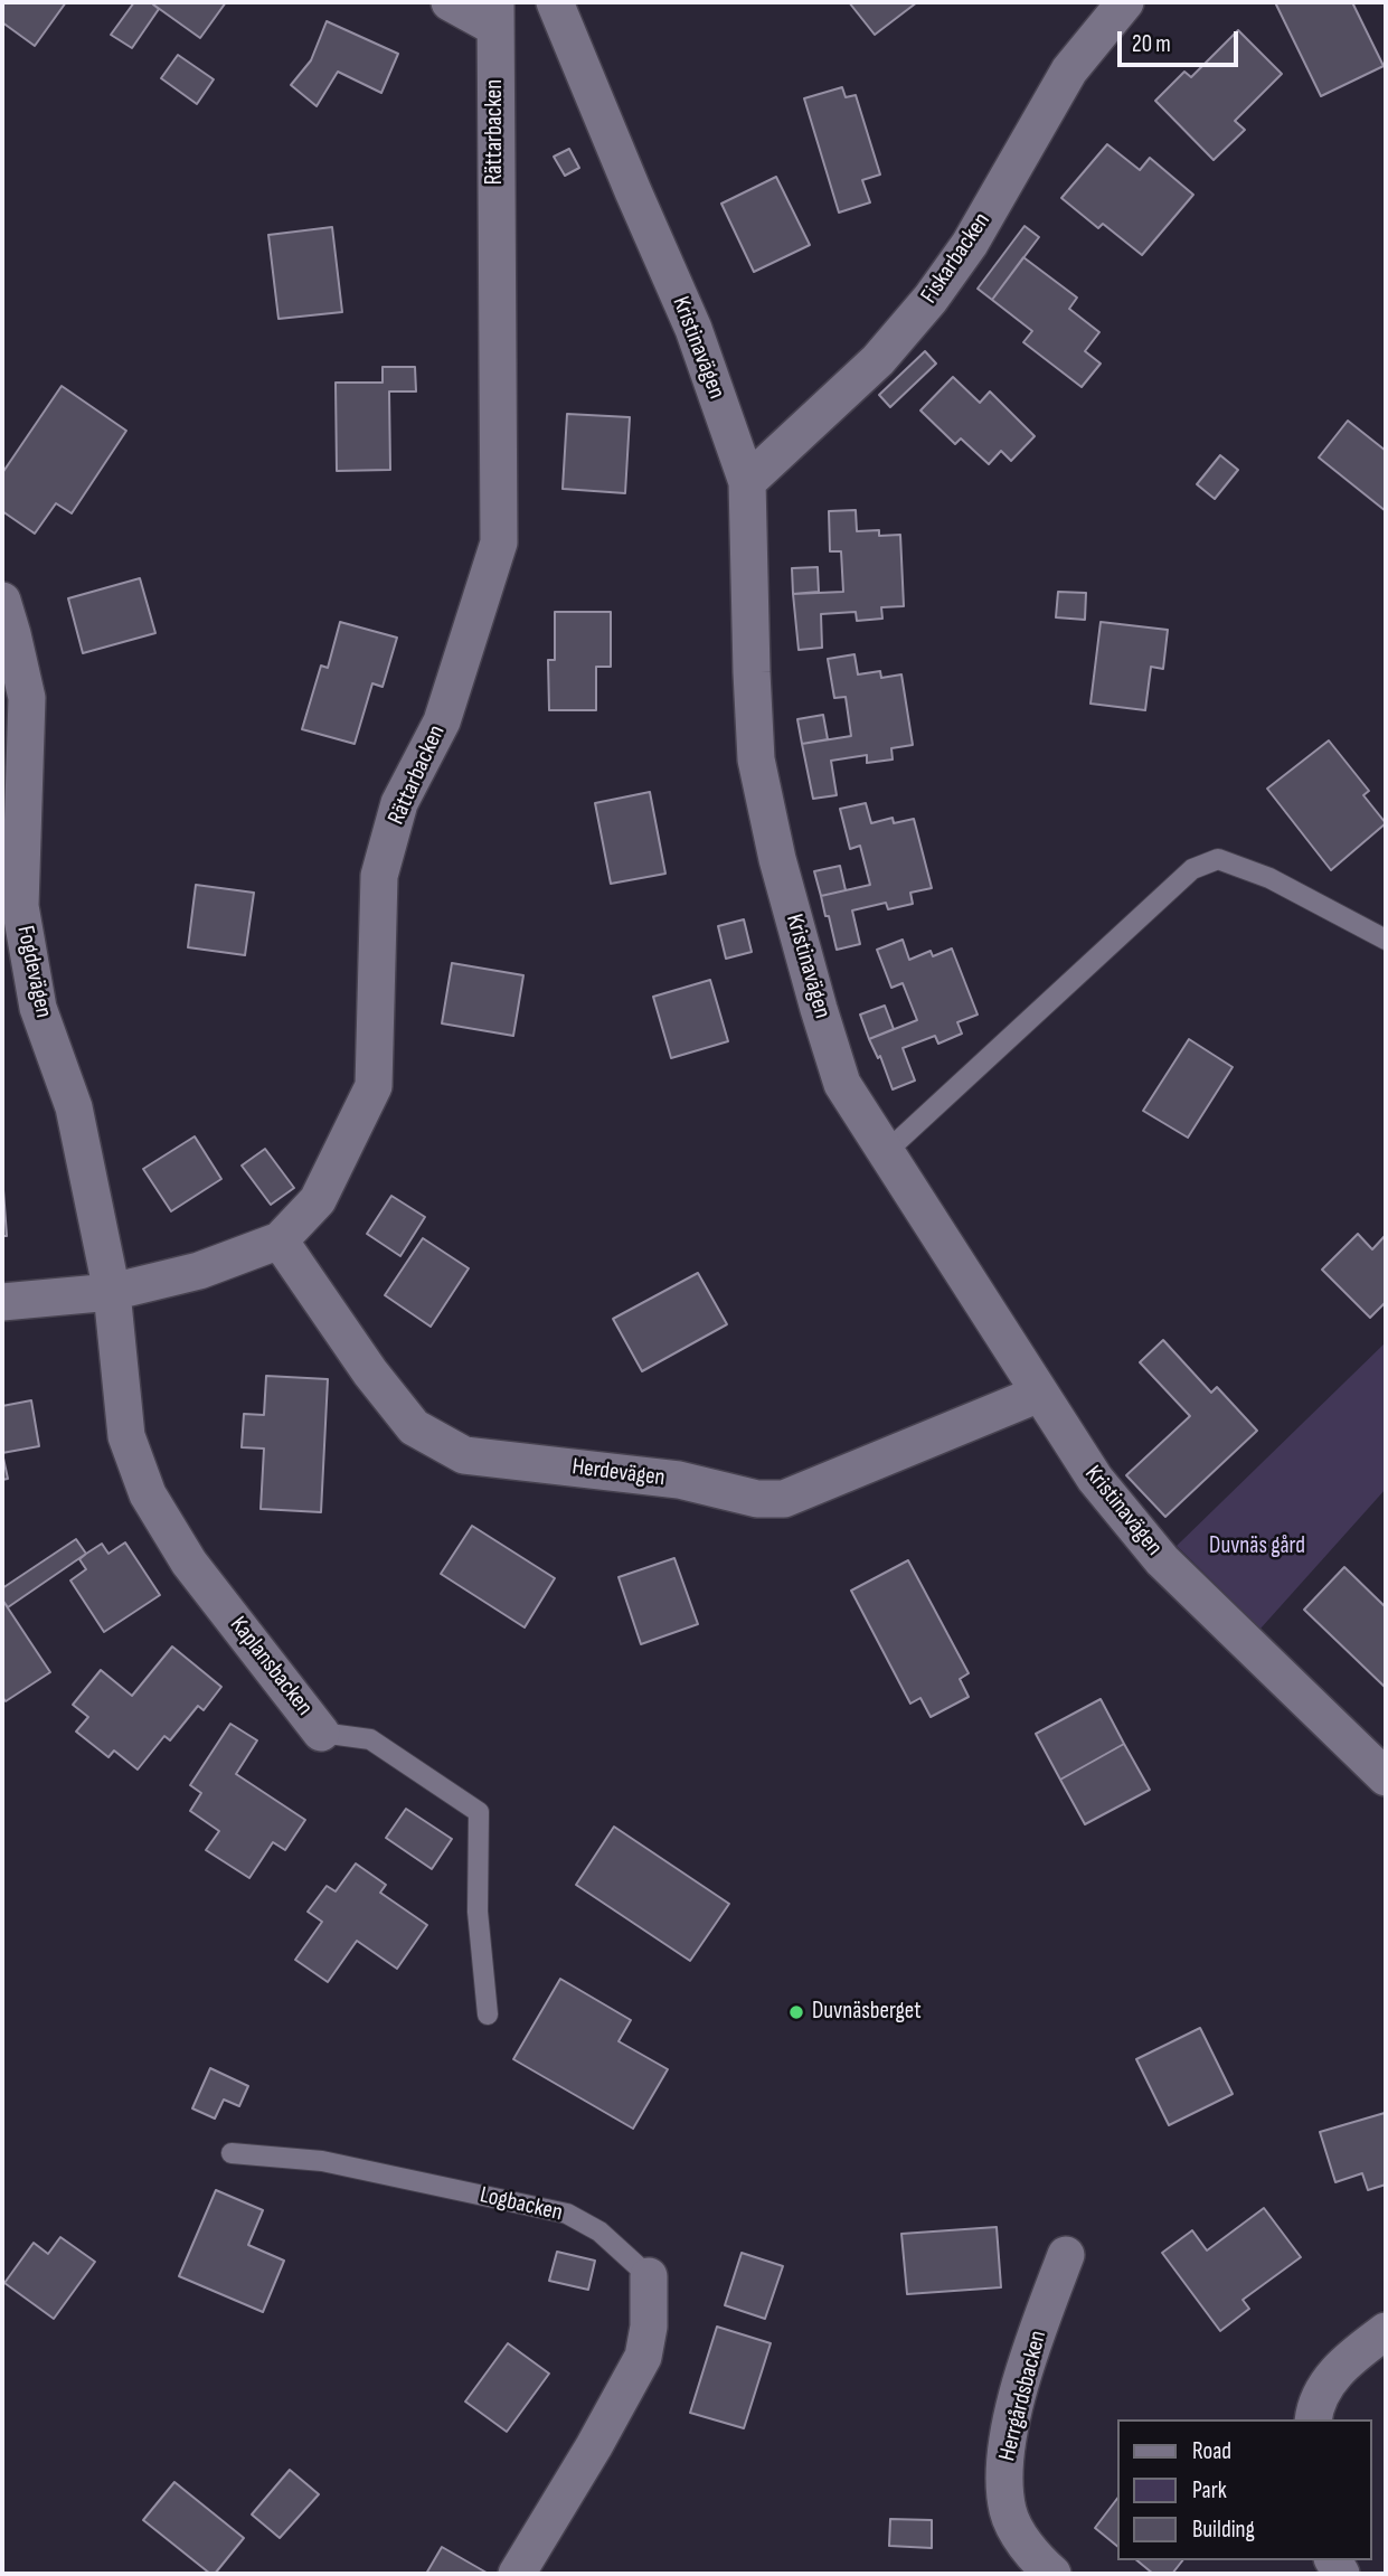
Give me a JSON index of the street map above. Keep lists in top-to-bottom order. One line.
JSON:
{"streets":{"street":["Rättarbacken","Fiskarbacken","Kristinavägen","Fogdevägen","Herdevägen","Kaplansbacken","Logbacken","Herrgårdsbacken"]},"crossings":[["Rättarbacken","Fogdevägen"],["Rättarbacken","Herdevägen"],["Rättarbacken","Kaplansbacken"],["Fiskarbacken","Kristinavägen"],["Kristinavägen","Herdevägen"],["Fogdevägen","Kaplansbacken"]],"parks":["Duvnäs gård"],"places":["Duvnäsberget"],"legend":["Road","Park","Building"],"scale_bar":"20 m"}
